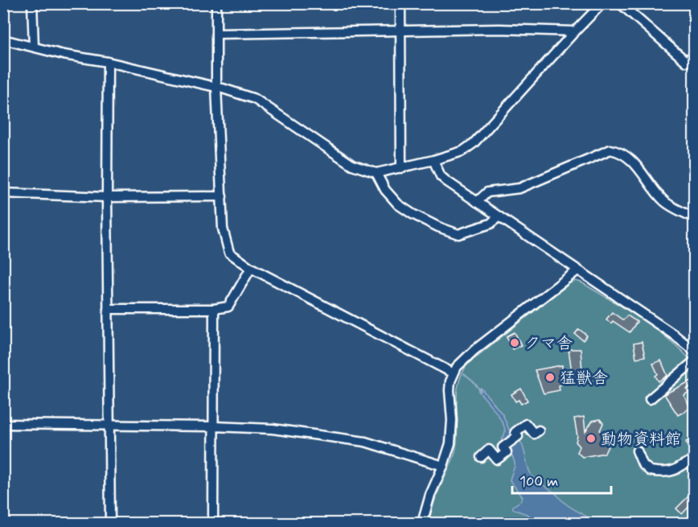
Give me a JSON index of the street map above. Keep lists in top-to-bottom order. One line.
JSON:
{"places":["クマ舎","猛獣舎","動物資料館"],"scale_bar":"100 m"}
